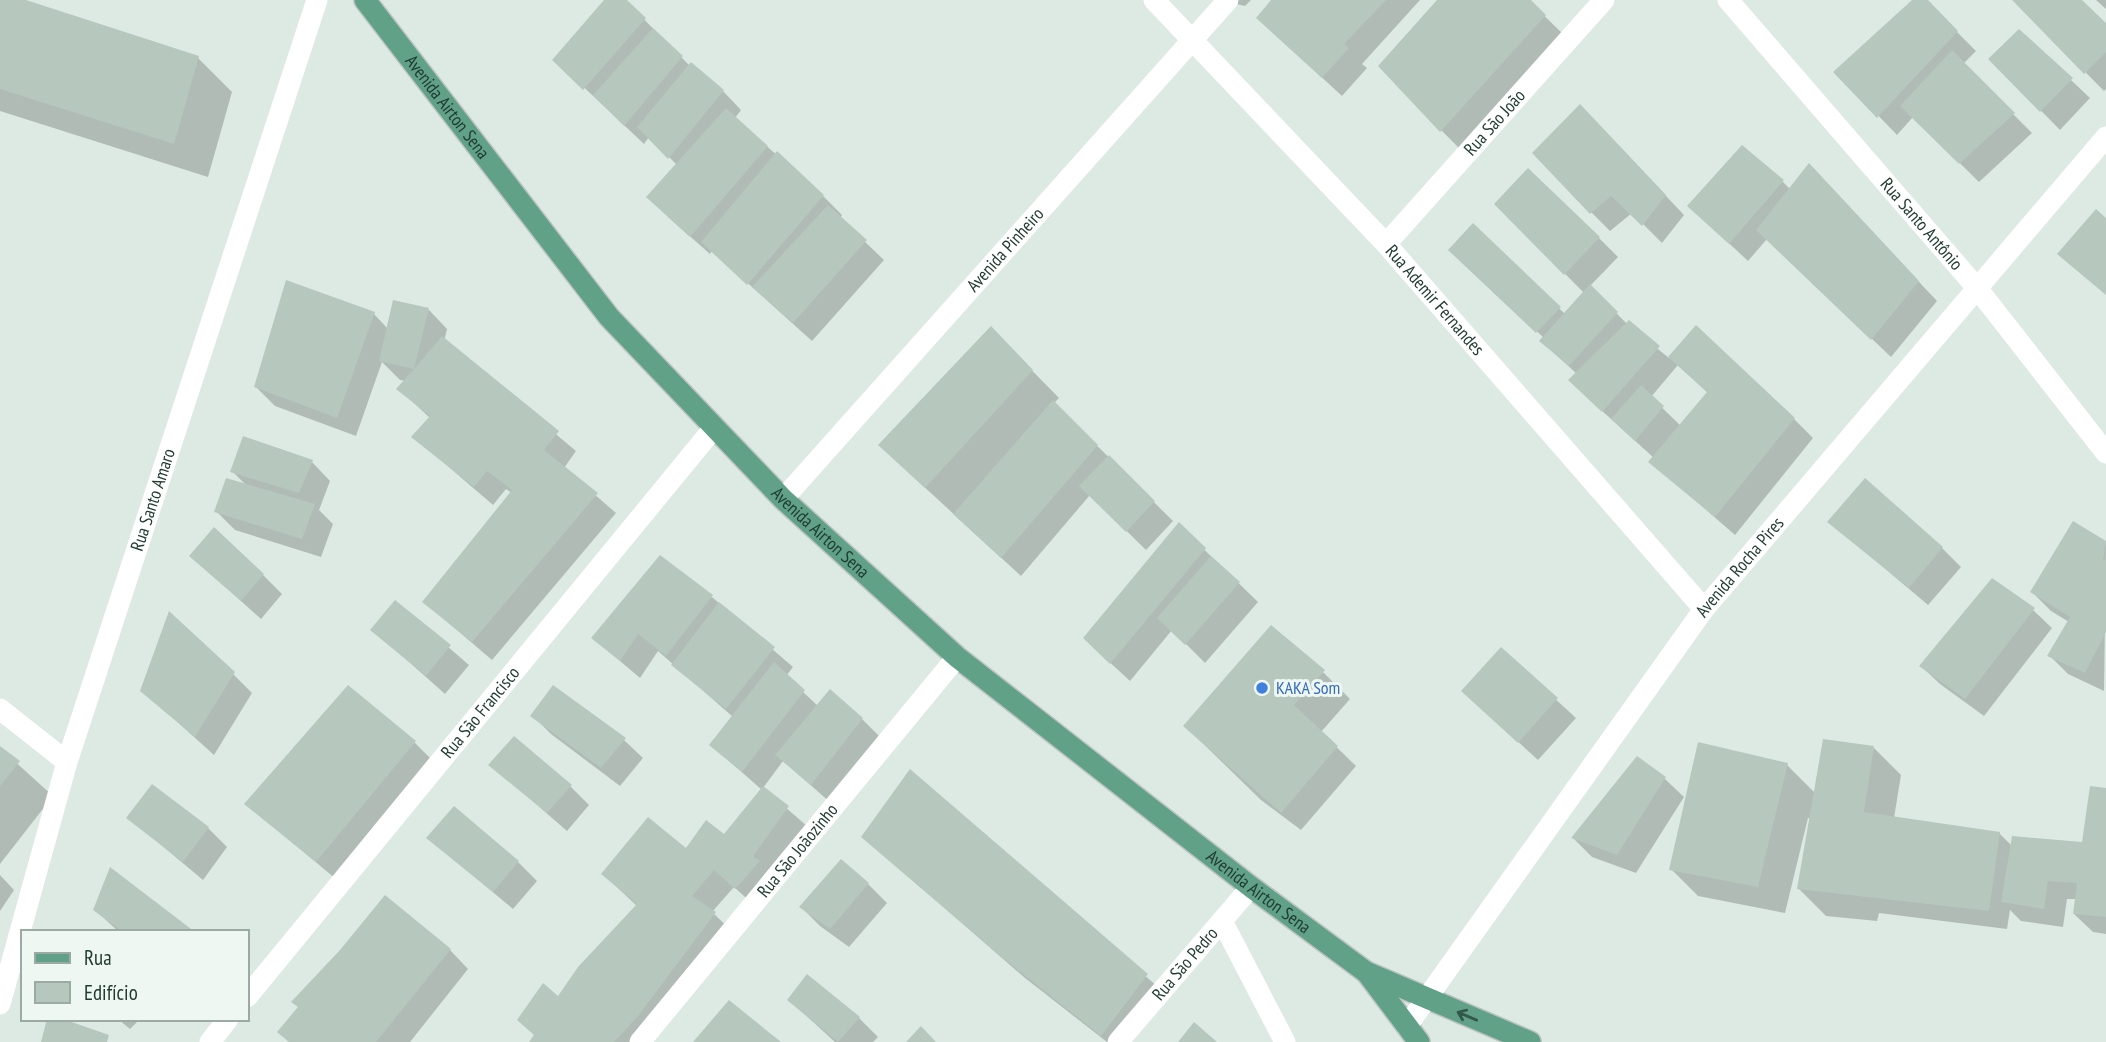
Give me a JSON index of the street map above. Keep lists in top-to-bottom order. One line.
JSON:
{"streets":{"main road":["Avenida Airton Sena"],"street":["Rua São João","Rua Santo Antônio","Avenida Pinheiro","Rua Ademir Fernandes","Rua Santo Amaro","Avenida Rocha Pires","Rua São Francisco","Rua São Joãozinho","Rua São Pedro"]},"crossings":[["Avenida Airton Sena","Avenida Pinheiro"],["Avenida Airton Sena","Avenida Rocha Pires"],["Avenida Airton Sena","Rua São Francisco"],["Avenida Airton Sena","Rua São Joãozinho"],["Avenida Airton Sena","Rua São Pedro"],["Rua São João","Rua Ademir Fernandes"],["Rua Santo Antônio","Avenida Rocha Pires"],["Avenida Pinheiro","Rua Ademir Fernandes"],["Rua Ademir Fernandes","Avenida Rocha Pires"]],"places":["KAKA Som"],"legend":["Rua","Edifício"]}
